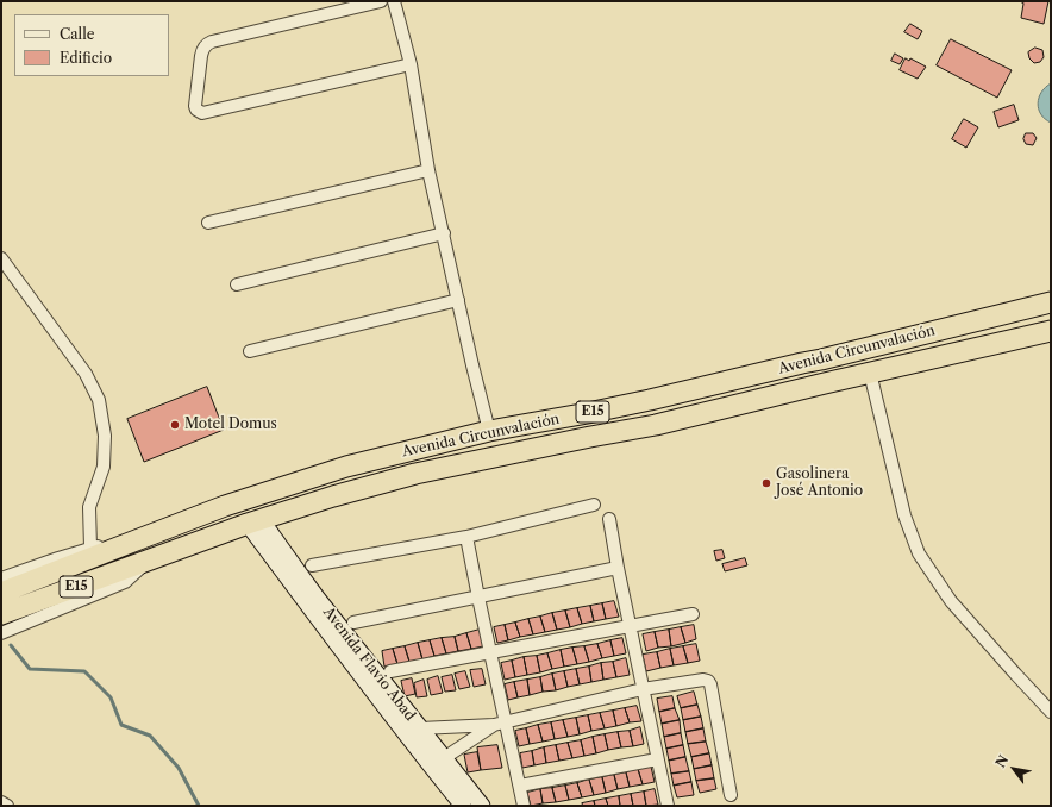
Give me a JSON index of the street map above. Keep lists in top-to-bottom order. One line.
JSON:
{"streets":{"highway":["Avenida Circunvalación","E15"],"street":["Avenida Flavio Abad"]},"crossings":[["Avenida Circunvalación","Avenida Flavio Abad"]],"places":["Motel Domus","Gasolinera José Antonio"],"legend":["Calle","Edificio"],"north":"top left"}
